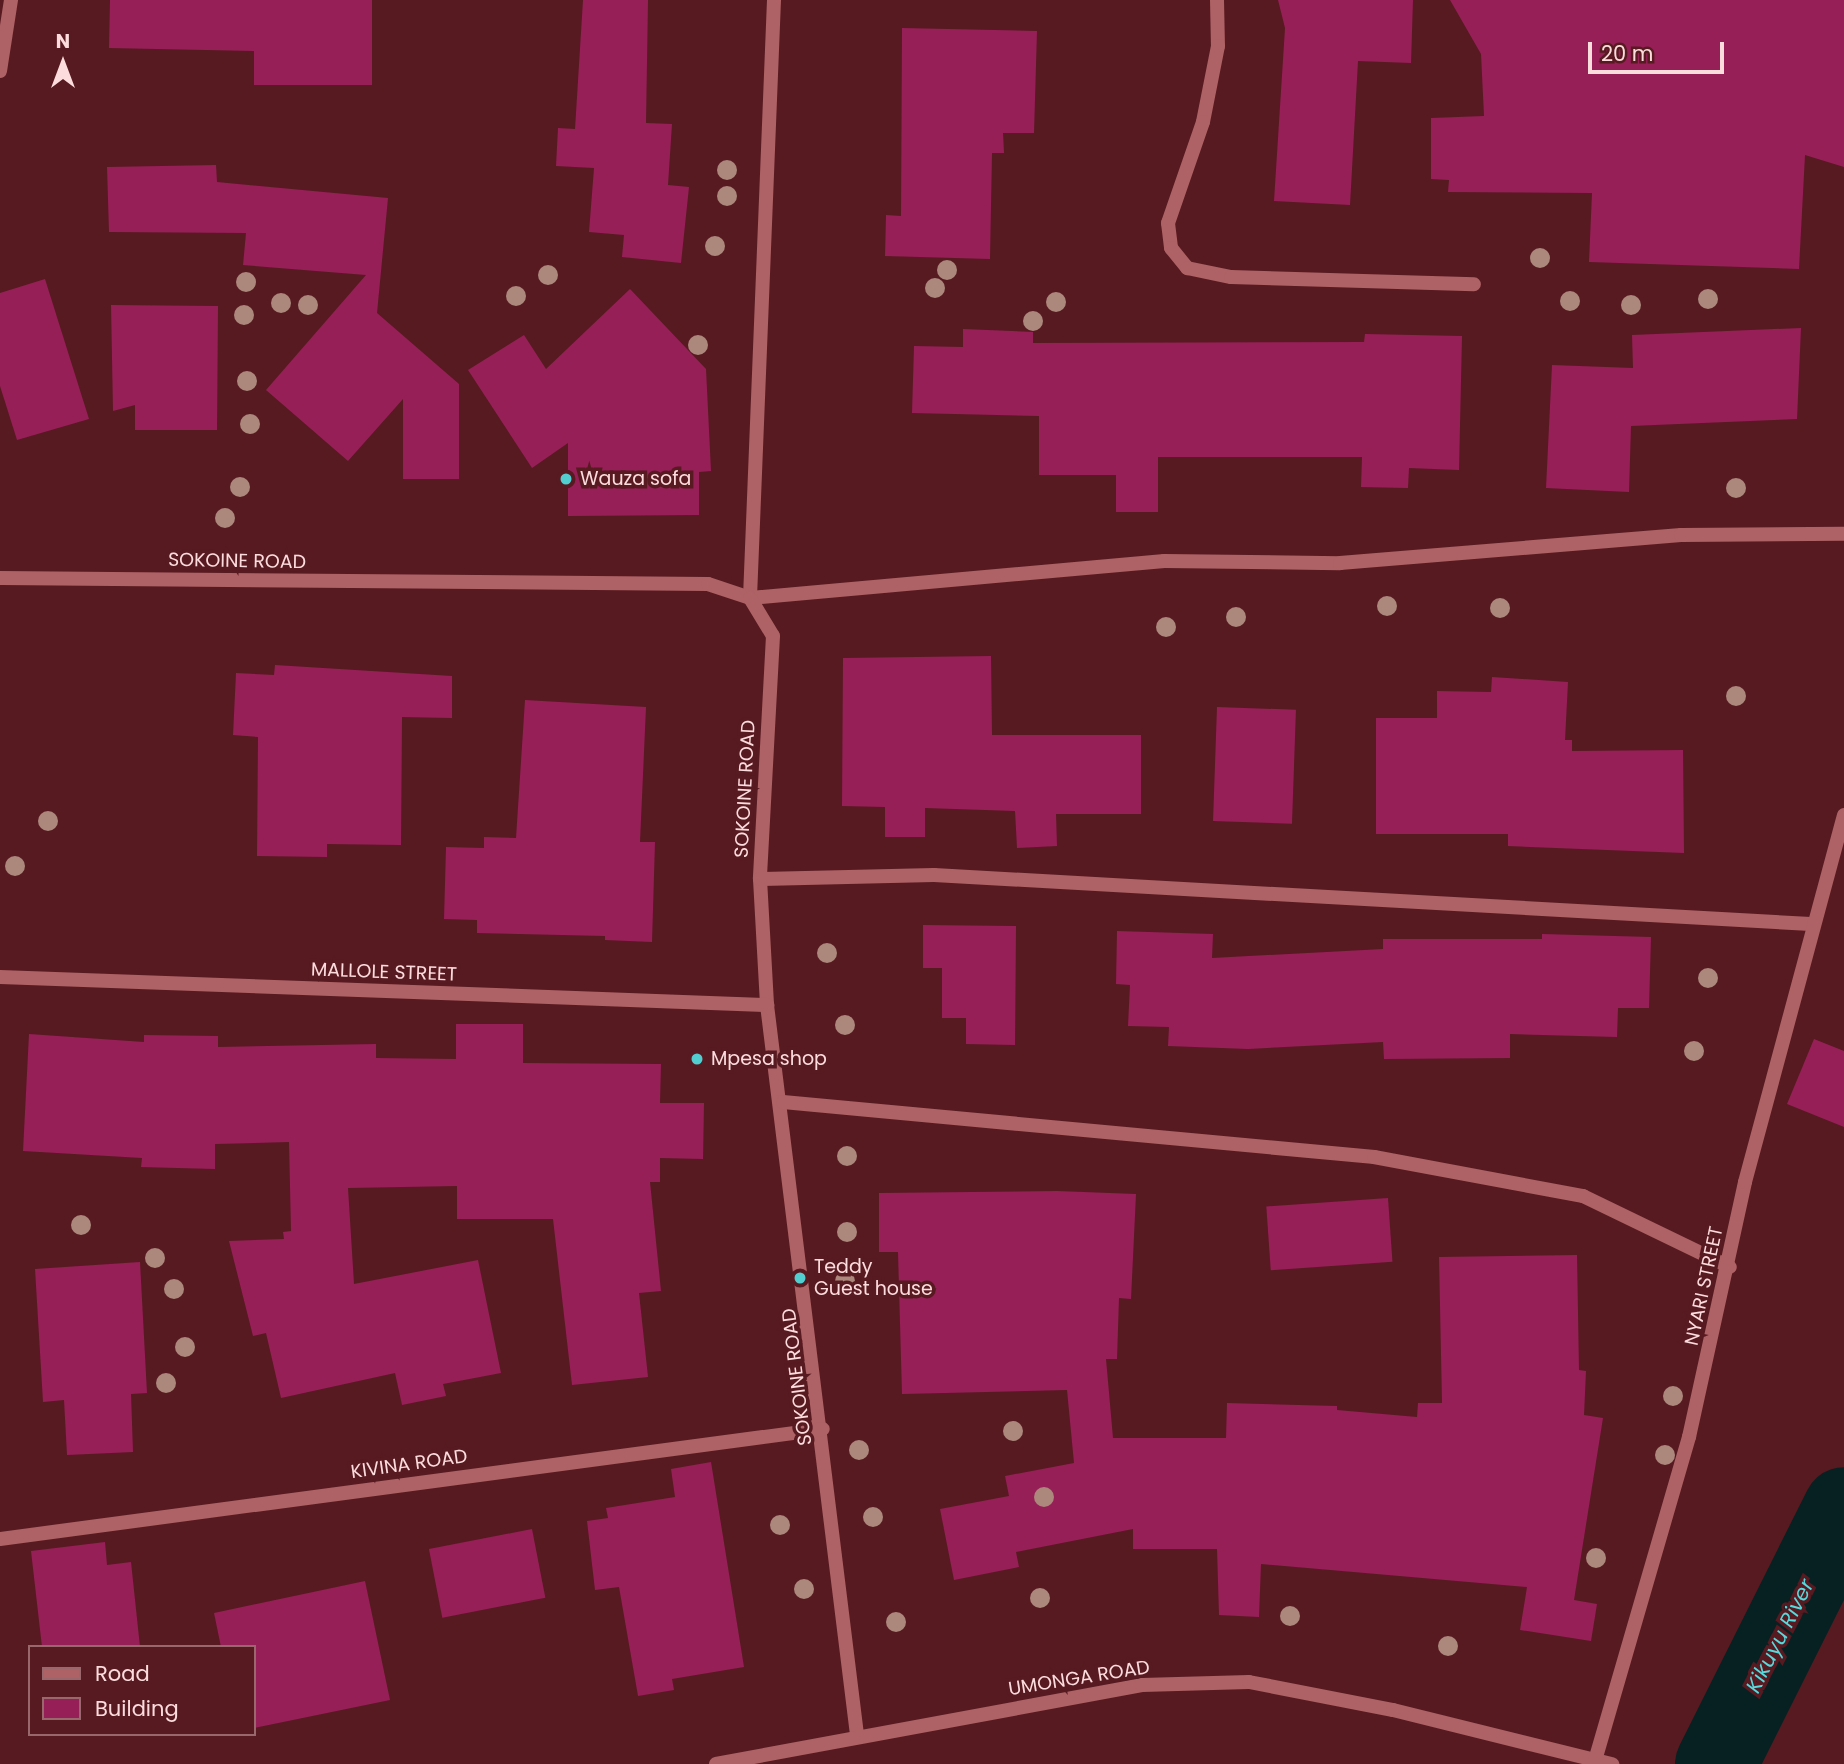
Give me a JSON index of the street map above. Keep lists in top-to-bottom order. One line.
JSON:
{"streets":{"street":["SOKOINE ROAD","MALLOLE STREET","NYARI STREET","KIVINA ROAD","UMONGA ROAD"]},"crossings":[["SOKOINE ROAD","MALLOLE STREET"],["SOKOINE ROAD","KIVINA ROAD"],["SOKOINE ROAD","UMONGA ROAD"],["NYARI STREET","UMONGA ROAD"]],"water":["Kikuyu River"],"places":["Wauza sofa","Mpesa shop","Teddy Guest house"],"legend":["Road","Building"],"scale_bar":"20 m","north":"top"}
